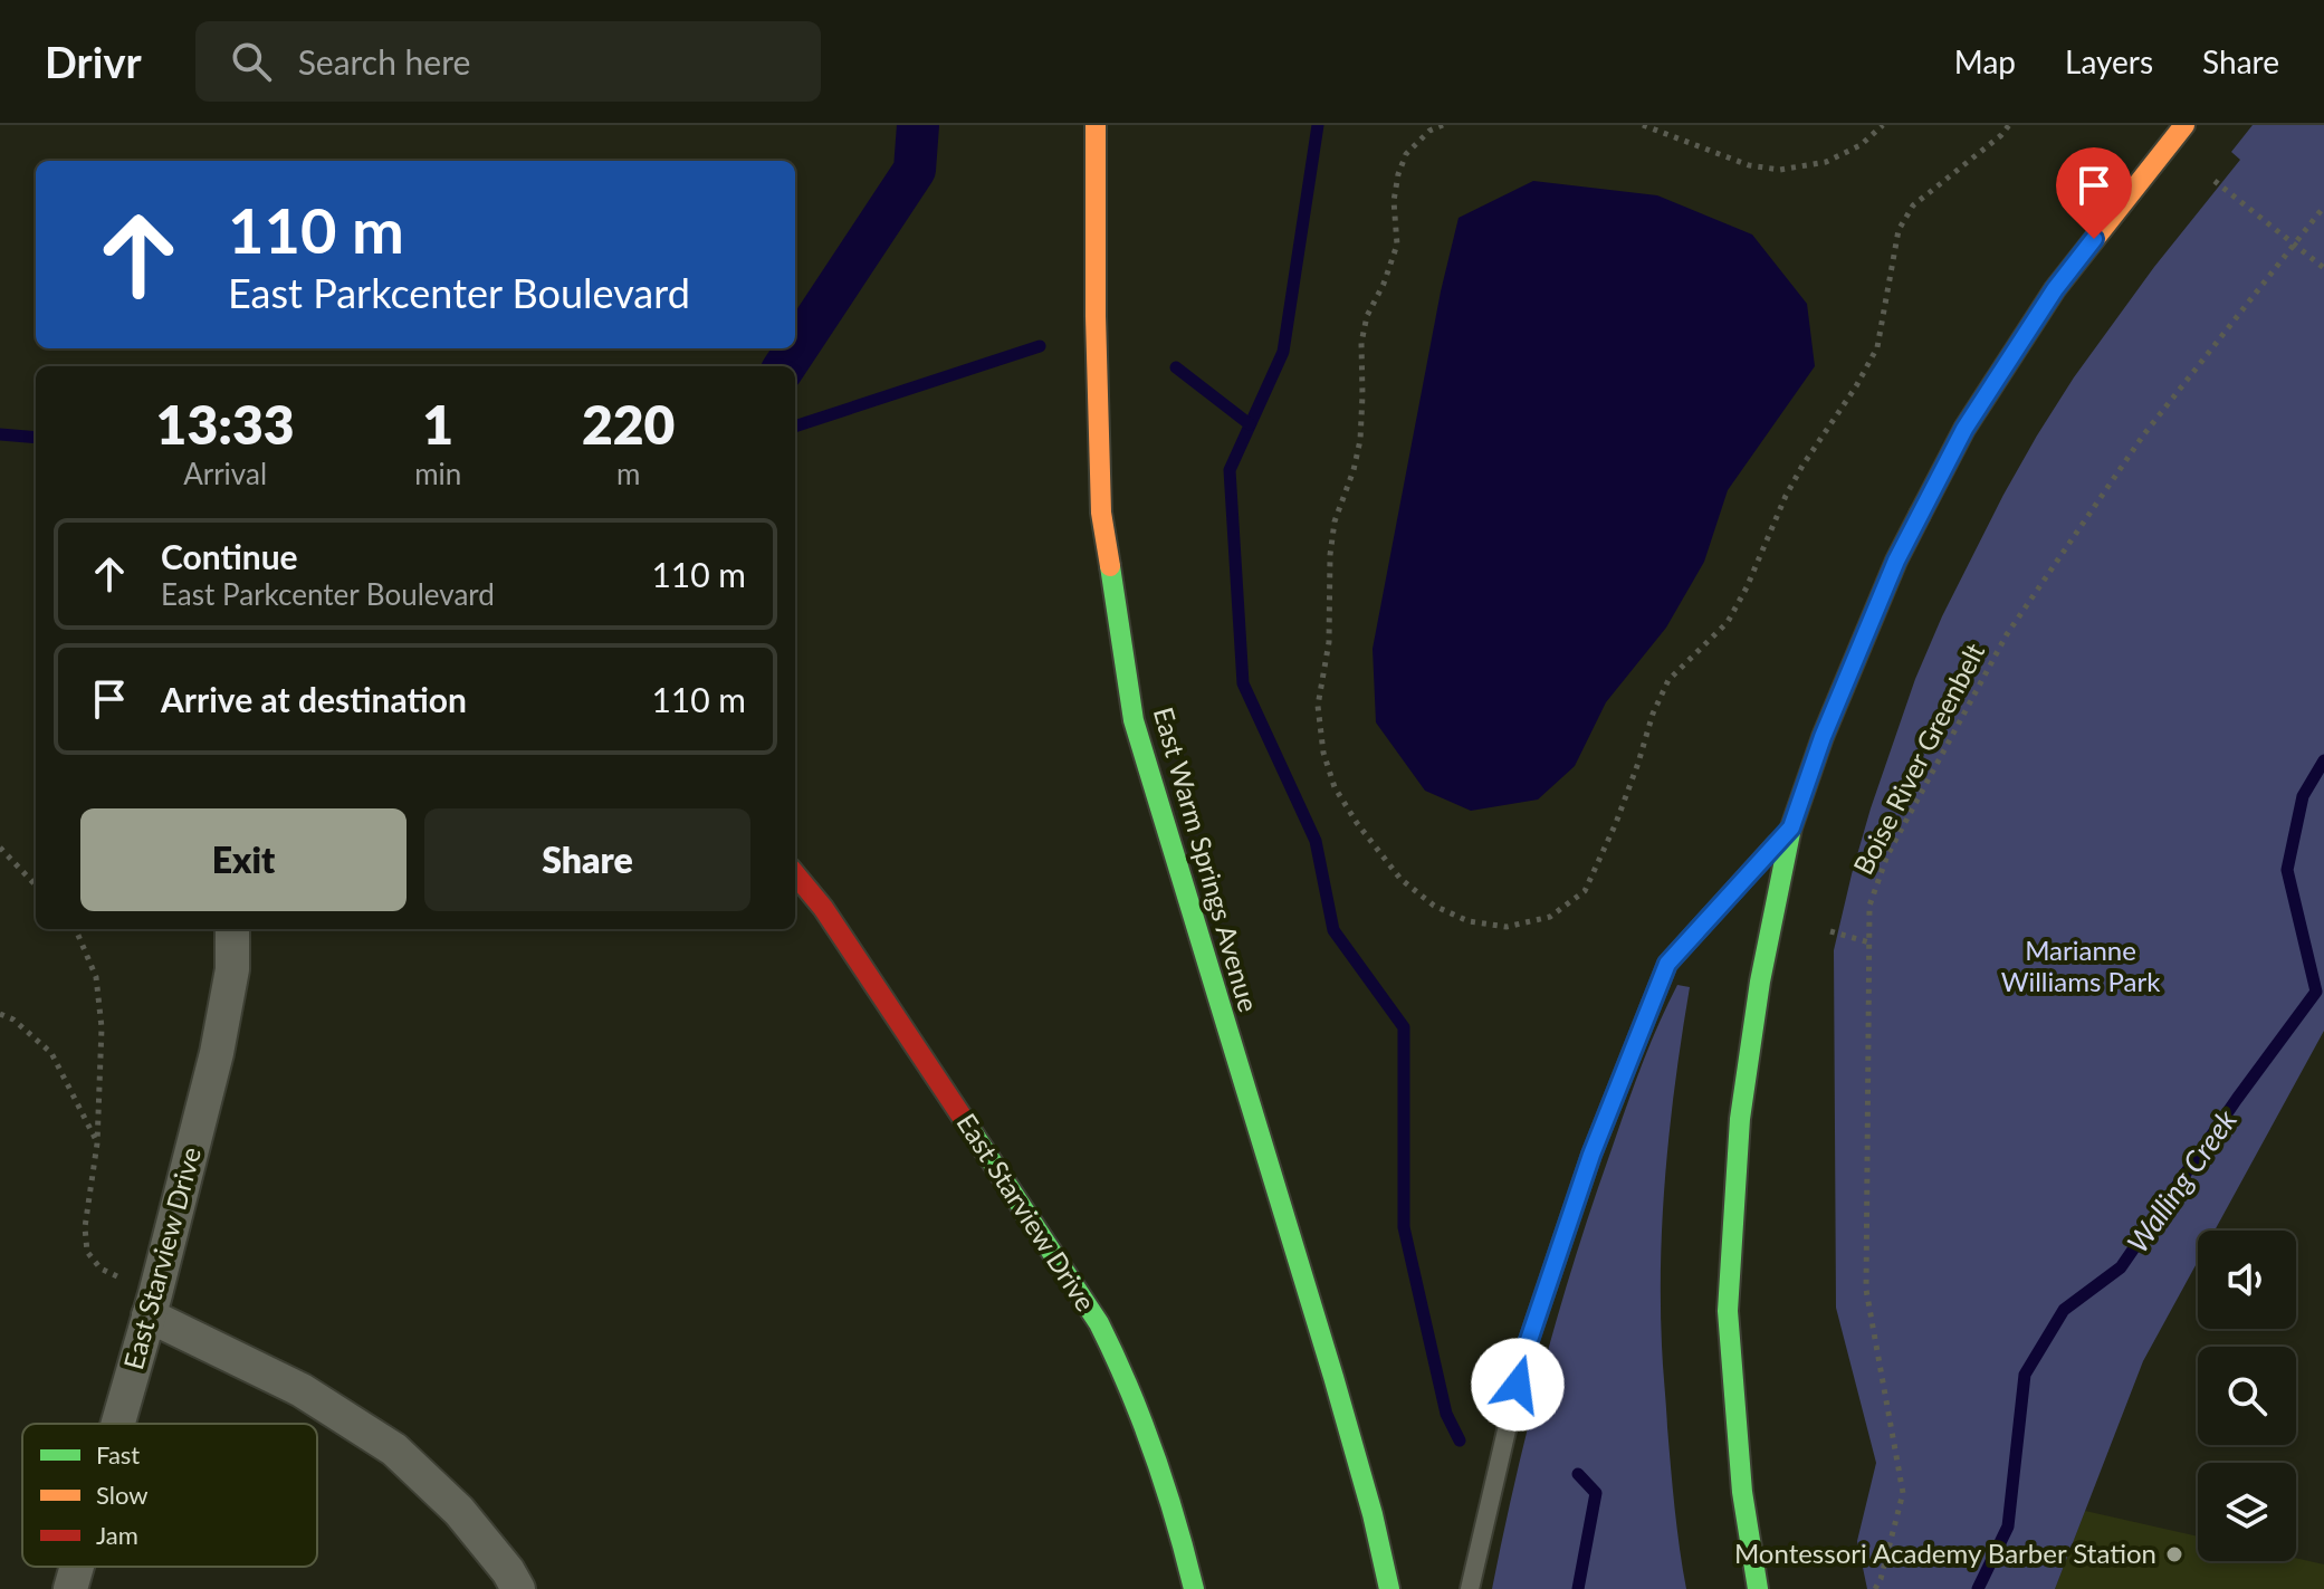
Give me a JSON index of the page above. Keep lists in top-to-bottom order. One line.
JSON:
{"streets":{"street":["East Warm Springs Avenue","East Starview Drive"],"path":["Boise River Greenbelt"]},"water":["Walling Creek"],"parks":["Marianne Williams Park"],"places":["Montessori Academy Barber Station"],"legend":["Fast","Slow","Jam"],"page":{"header":"Drivr","search":"Search here","nav":["Map","Layers","Share"],"turn":["110 m","East Parkcenter Boulevard"],"eta":["13:33","Arrival","1","min","220","m"],"list":[{"name":"Continue","note":"East Parkcenter Boulevard","value":"110 m"},{"name":"Arrive at destination","value":"110 m"}],"buttons":["Exit","Share"]}}
